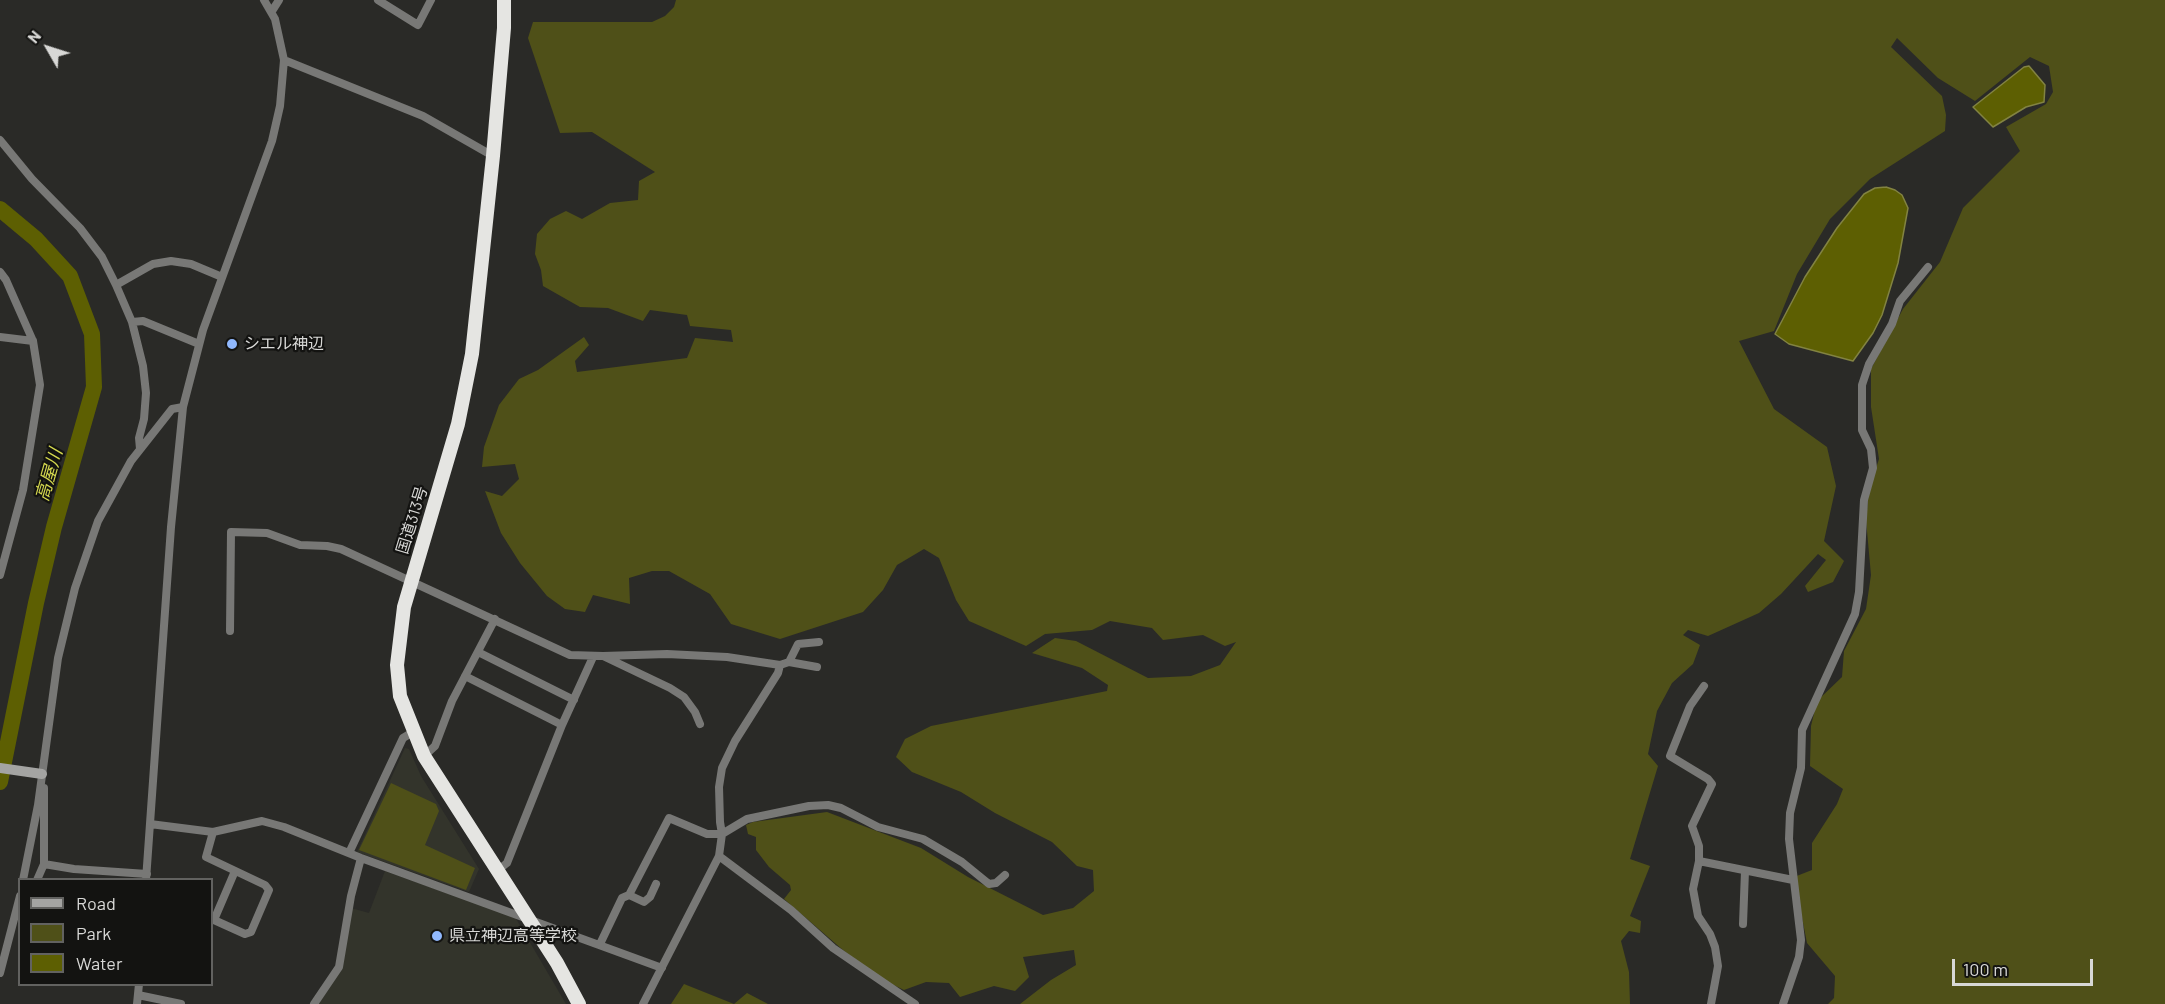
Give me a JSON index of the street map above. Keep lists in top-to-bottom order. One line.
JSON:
{"streets":{"highway":["国道313号"]},"water":["高屋川"],"places":["シエル神辺","県立神辺高等学校"],"legend":["Road","Park","Water"],"scale_bar":"100 m","north":"top left"}
